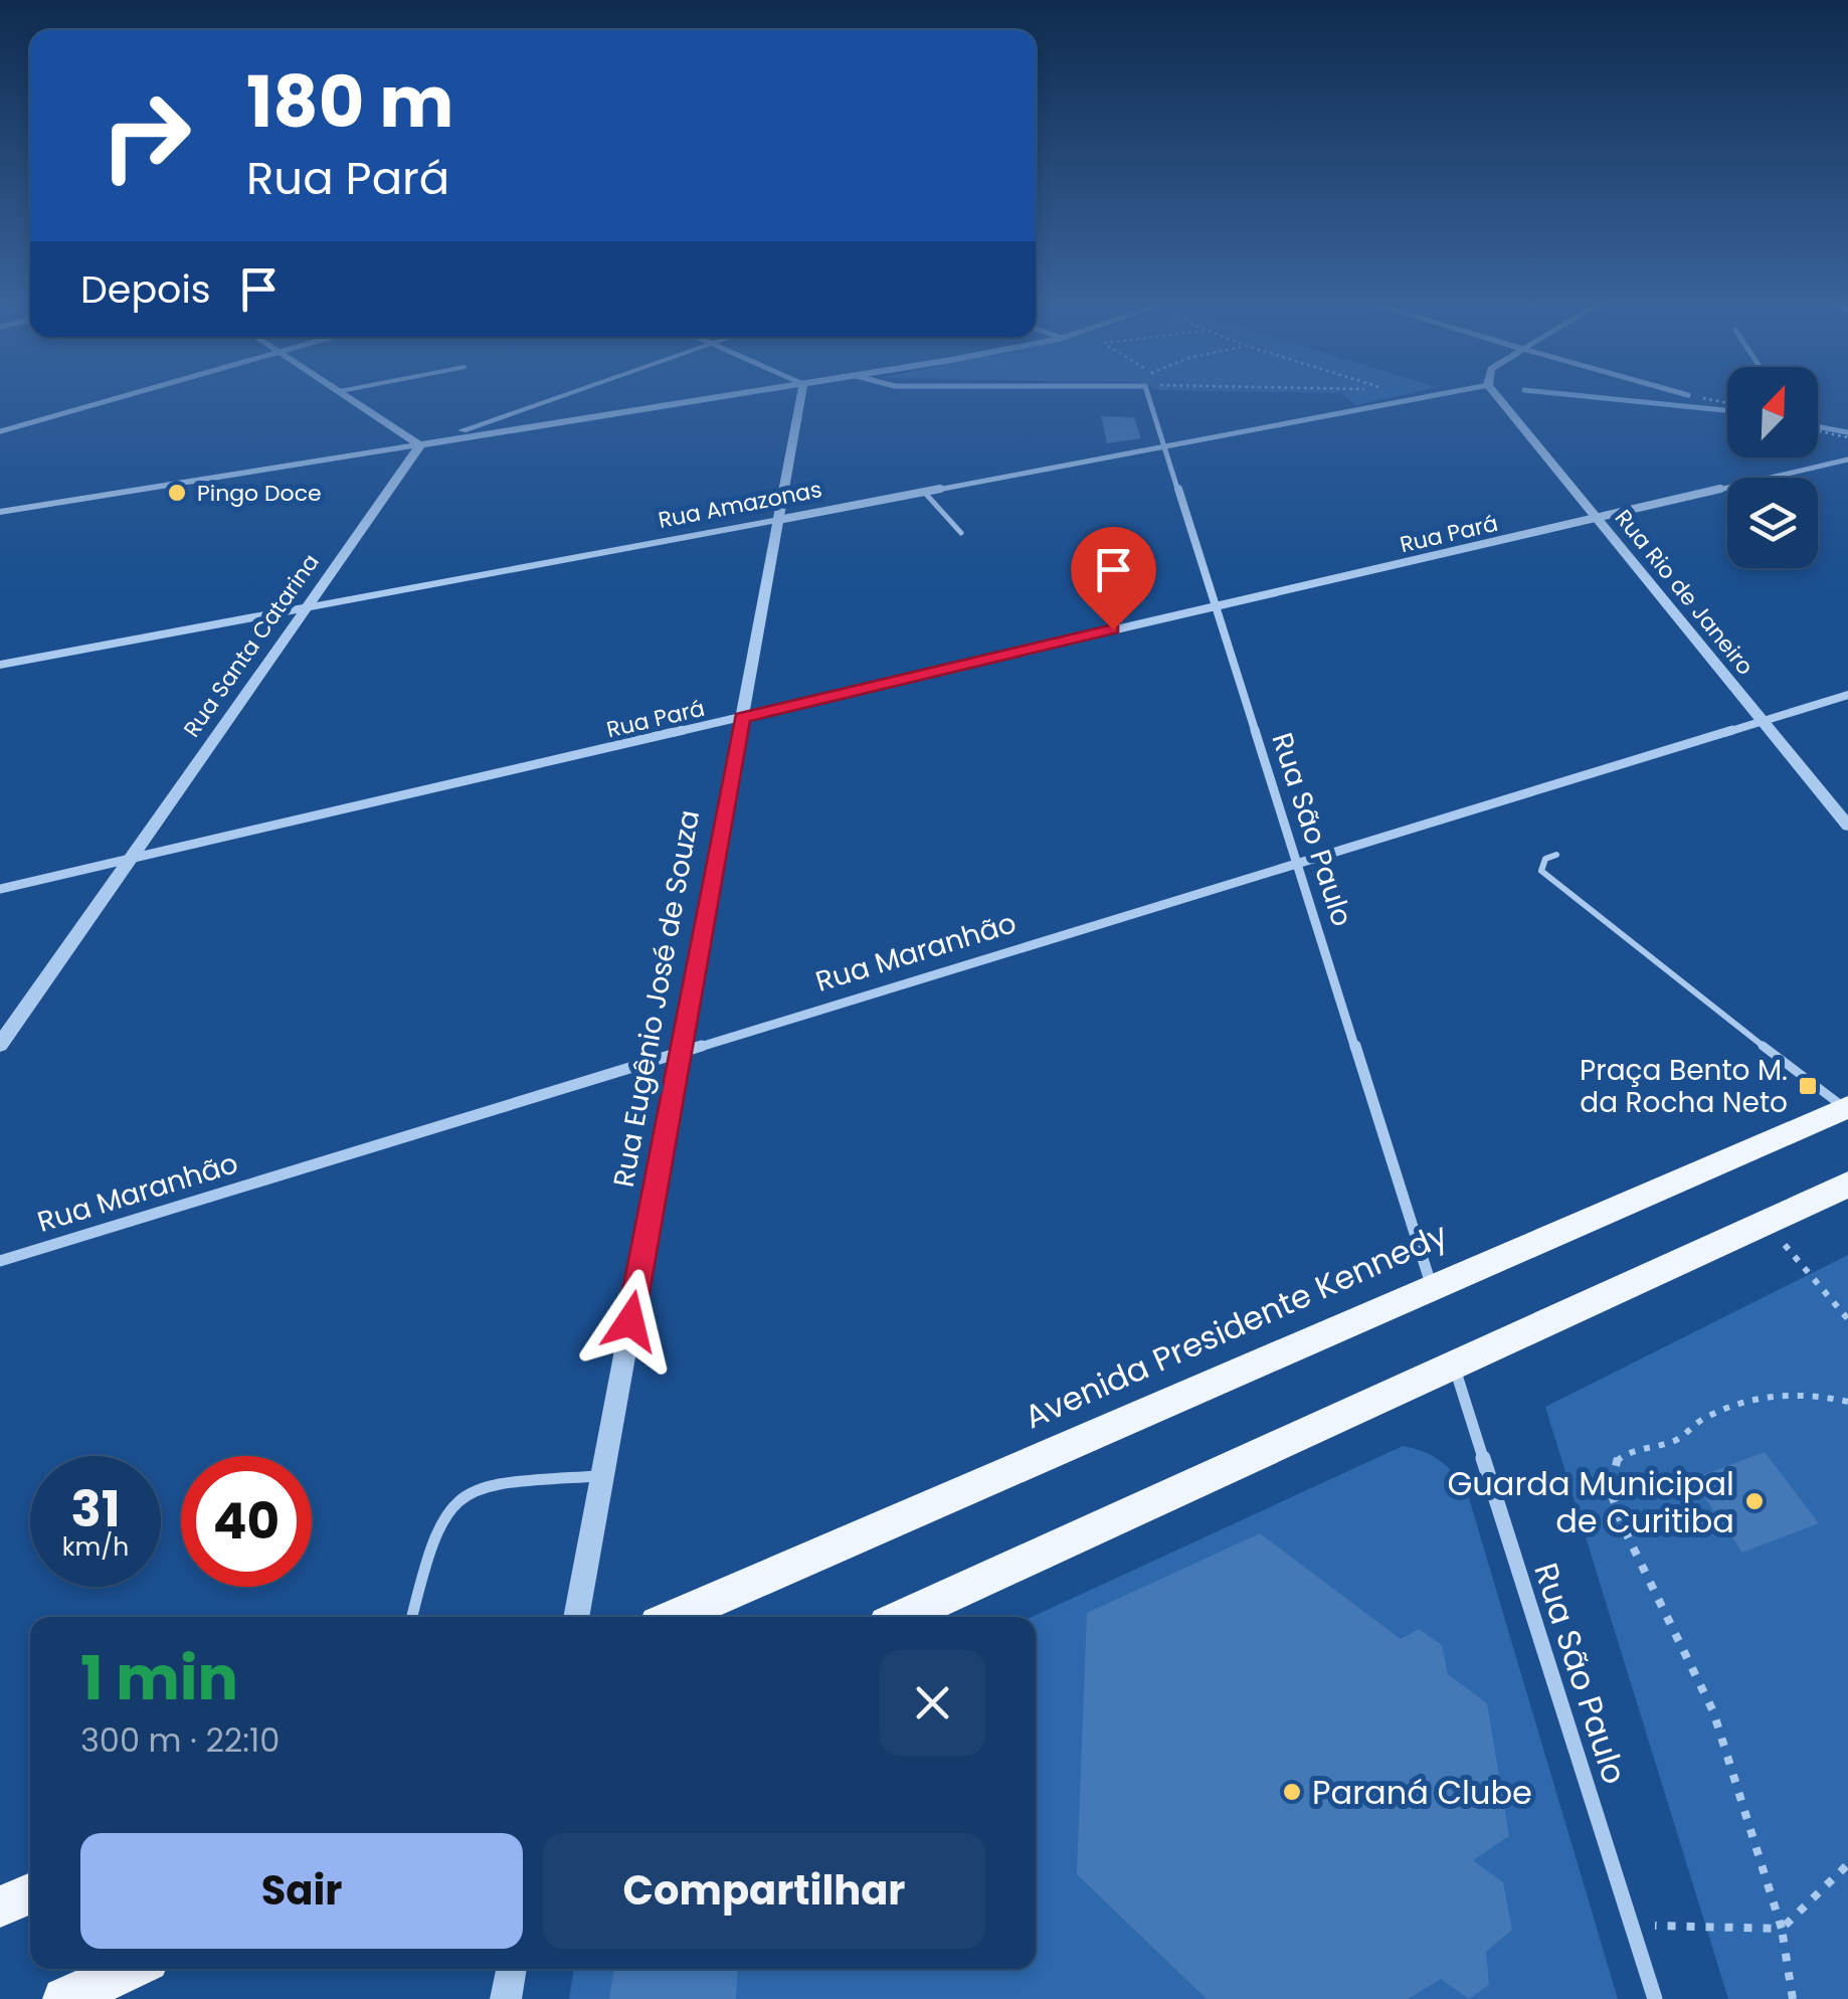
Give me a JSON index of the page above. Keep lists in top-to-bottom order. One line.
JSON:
{"streets":{"main road":["Avenida Presidente Kennedy"],"street":["Rua Amazonas","Rua Pará","Rua Rio de Janeiro","Rua Santa Catarina","Rua São Paulo","Rua Maranhão","Rua Eugênio José de Souza"]},"crossings":[["Rua Amazonas","Rua Santa Catarina"],["Rua Amazonas","Rua São Paulo"],["Rua Amazonas","Rua Eugênio José de Souza"],["Rua Pará","Rua Rio de Janeiro"],["Rua Pará","Rua Santa Catarina"],["Rua Pará","Rua São Paulo"],["Rua Pará","Rua Eugênio José de Souza"],["Rua Rio de Janeiro","Rua Maranhão"],["Rua São Paulo","Rua Maranhão"],["Rua São Paulo","Avenida Presidente Kennedy"],["Rua Maranhão","Rua Eugênio José de Souza"]],"places":{"other":["Pingo Doce","Guarda Municipal de Curitiba","Paraná Clube"],"transit":["Praça Bento M. da Rocha Neto"]},"north":"top right","page":{"turn":["180 m","Rua Pará"],"then":"Depois","speed":"31 km/h","limit":"40","heading":["1 min","300 m · 22:10"],"buttons":["Sair","Compartilhar"]}}
